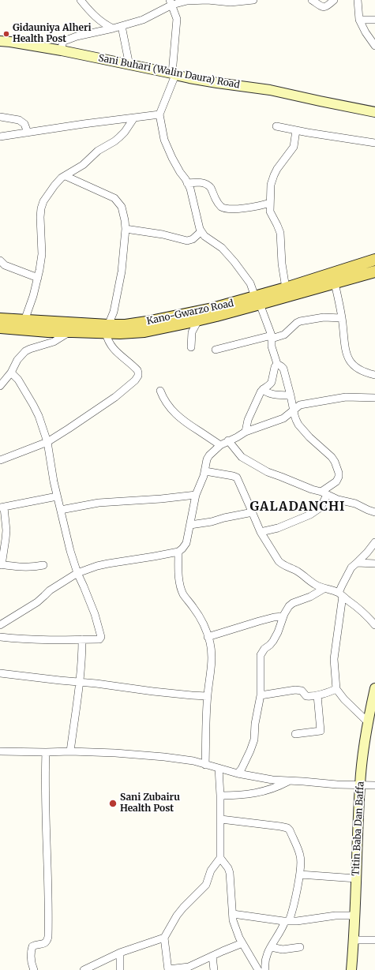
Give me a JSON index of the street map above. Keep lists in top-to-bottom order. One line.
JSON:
{"streets":{"main road":["Kano-Gwarzo Road"],"street":["Sani Buhari (Walin Daura) Road","Titin Baba Dan Baffa"]},"districts":["GALADANCHI"],"places":["Gidauniya Alheri Health Post","Sani Zubairu Health Post"]}
